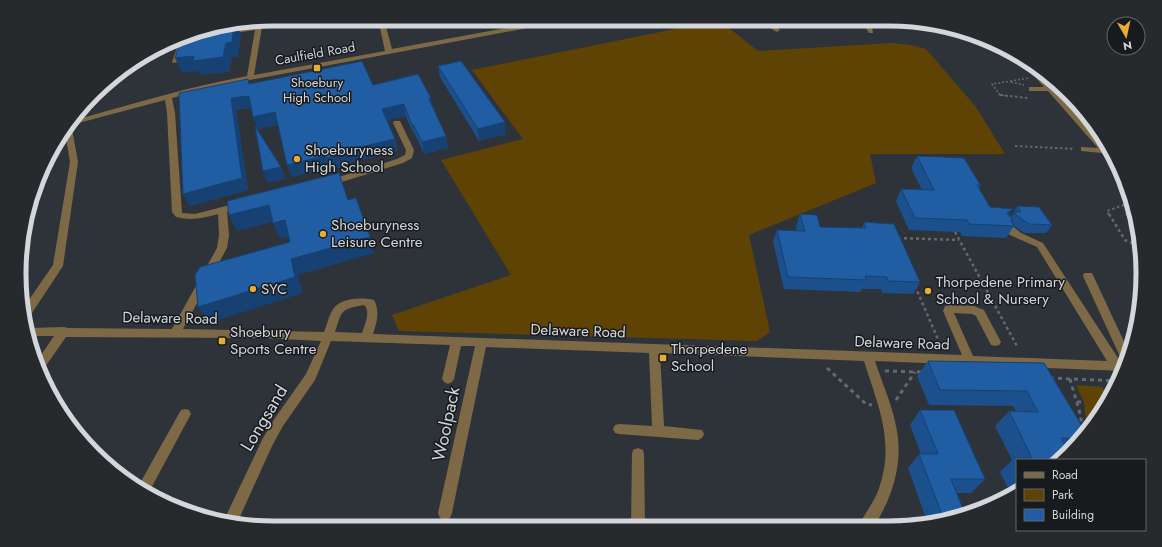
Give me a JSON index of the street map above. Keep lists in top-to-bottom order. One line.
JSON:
{"streets":{"street":["Caulfield Road","Delaware Road","Longsand","Woolpack"]},"crossings":[["Delaware Road","Longsand"],["Delaware Road","Woolpack"]],"places":{"transit":["Shoebury High School","Shoebury Sports Centre","Thorpedene School"],"other":["Shoeburyness High School","Shoeburyness Leisure Centre","SYC","Thorpedene Primary School & Nursery"]},"legend":["Road","Park","Building"],"north":"bottom"}
